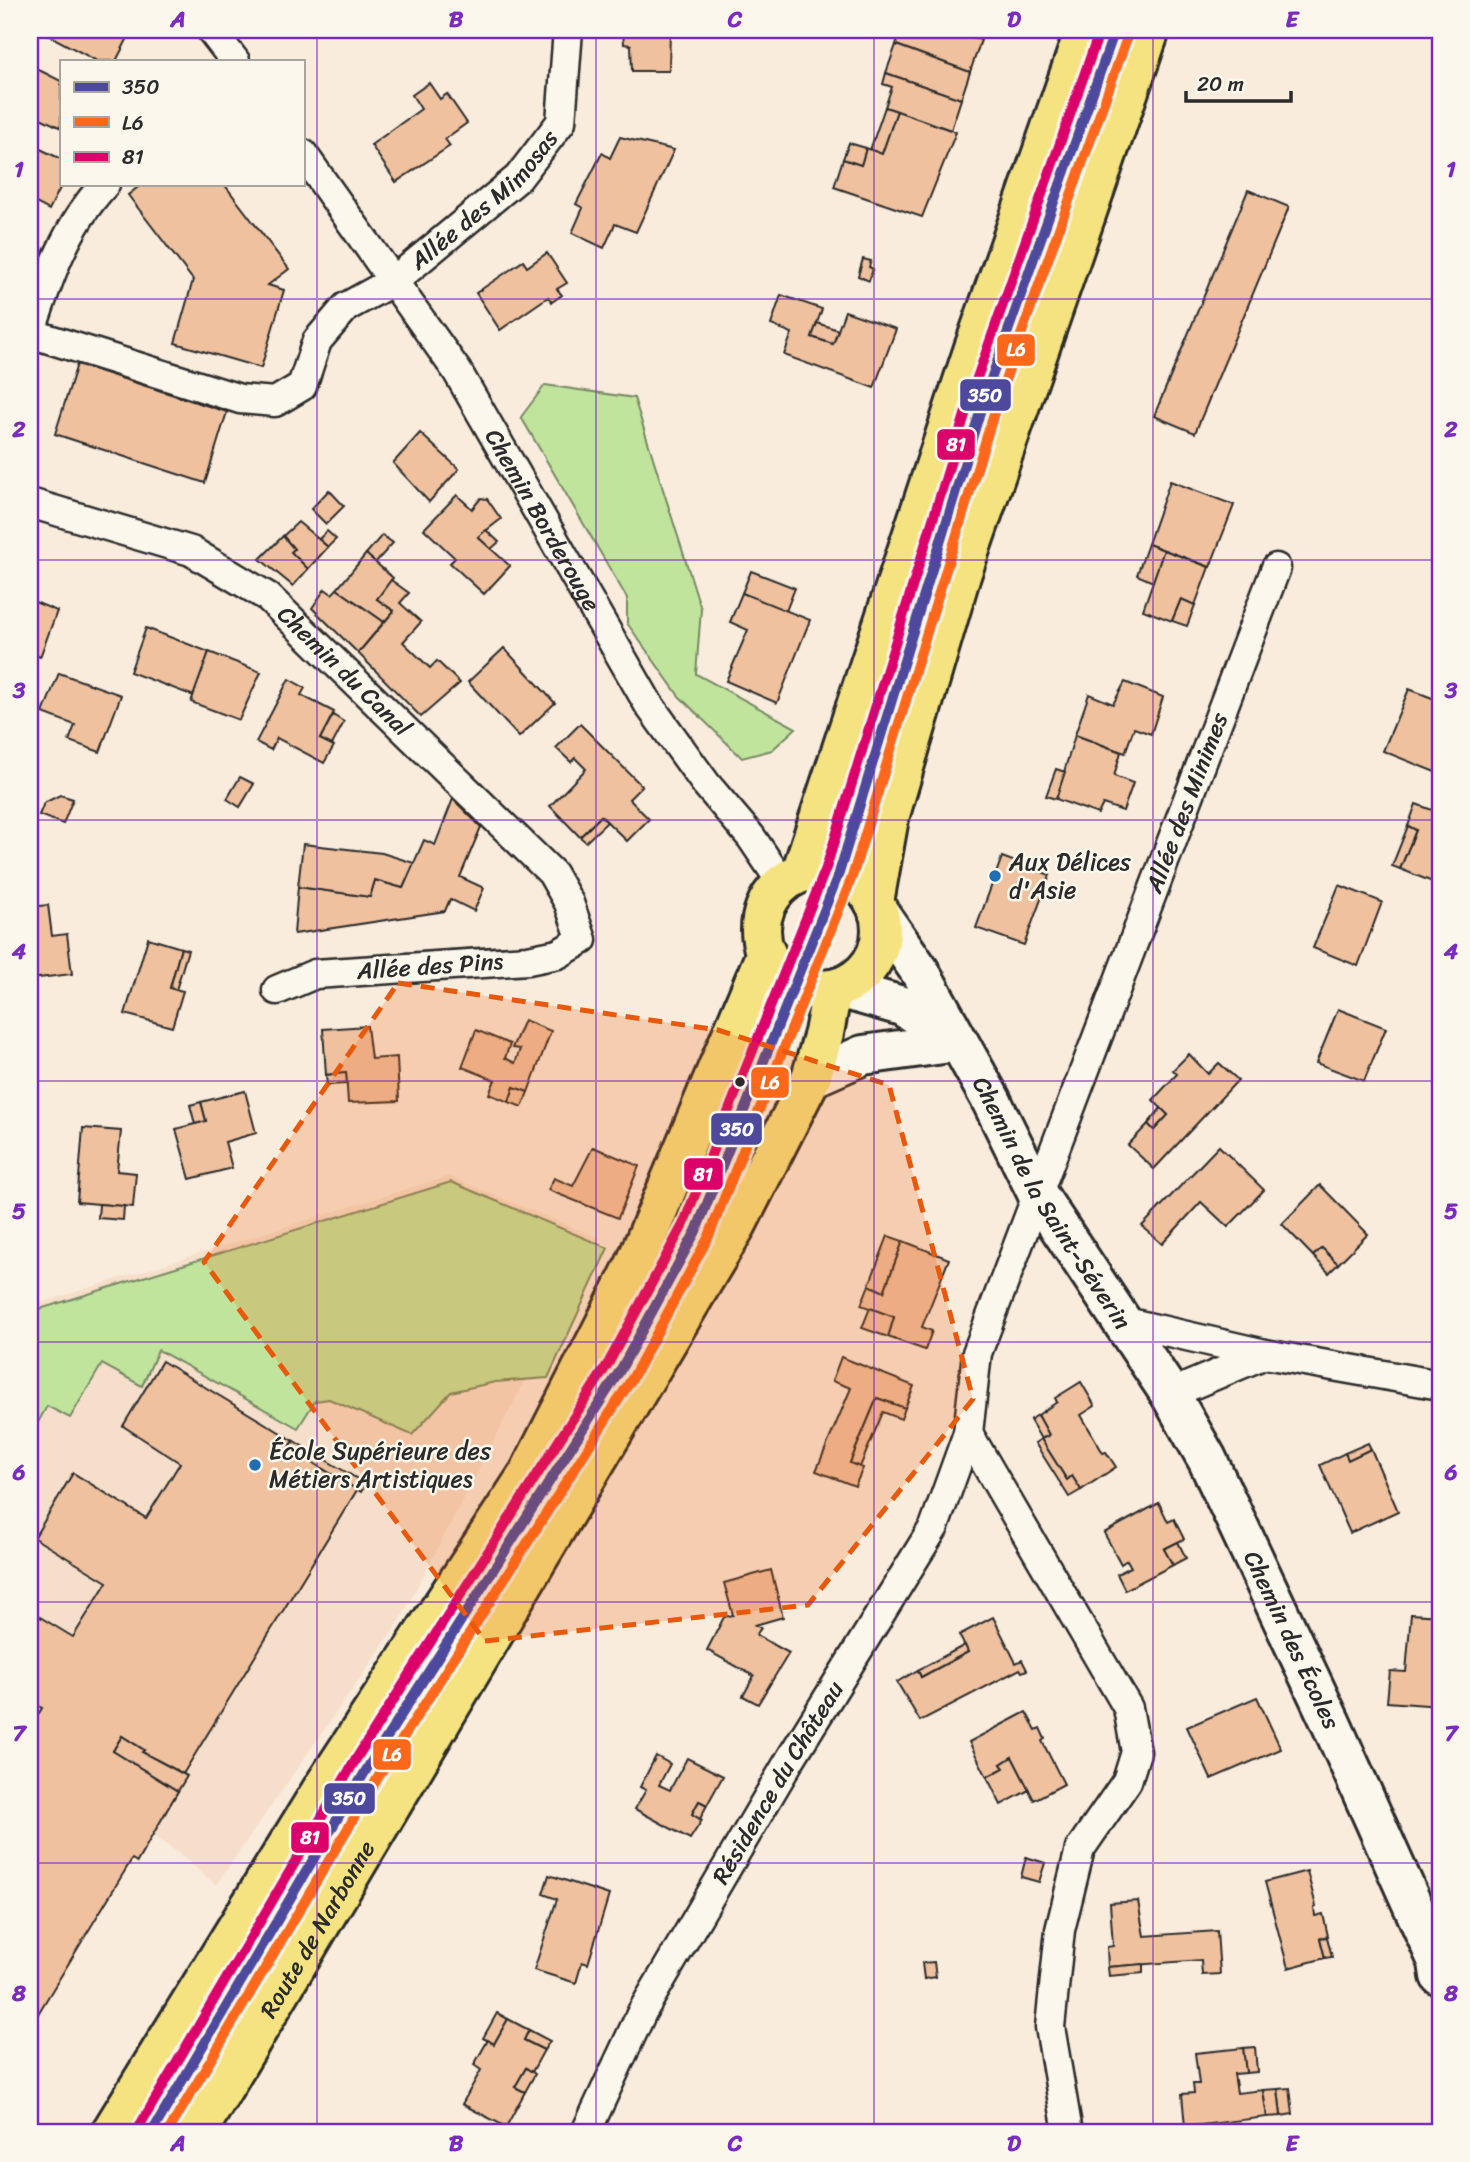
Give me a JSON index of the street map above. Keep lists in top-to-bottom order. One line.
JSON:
{"streets":{"main road":["Route de Narbonne"],"street":["Allée des Mimosas","Chemin Borderouge","Chemin du Canal","Allée des Minimes","Allée des Pins","Chemin de la Saint-Séverin","Chemin des Écoles","Résidence du Château"]},"crossings":[["Allée des Mimosas","Chemin Borderouge"],["Chemin Borderouge","Chemin de la Saint-Séverin"],["Chemin Borderouge","Route de Narbonne"],["Chemin du Canal","Allée des Pins"],["Allée des Minimes","Chemin de la Saint-Séverin"],["Allée des Minimes","Résidence du Château"],["Chemin de la Saint-Séverin","Chemin des Écoles"],["Chemin de la Saint-Séverin","Résidence du Château"],["Chemin de la Saint-Séverin","Route de Narbonne"]],"places":["Aux Délices d'Asie","École Supérieure des Métiers Artistiques"],"lines":["transit line 350","transit line 81","transit line L6"],"legend":["350","L6","81"],"scale_bar":"20 m","grid":{"columns":["A","B","C","D","E"],"rows":["1","2","3","4","5","6","7","8"]}}
